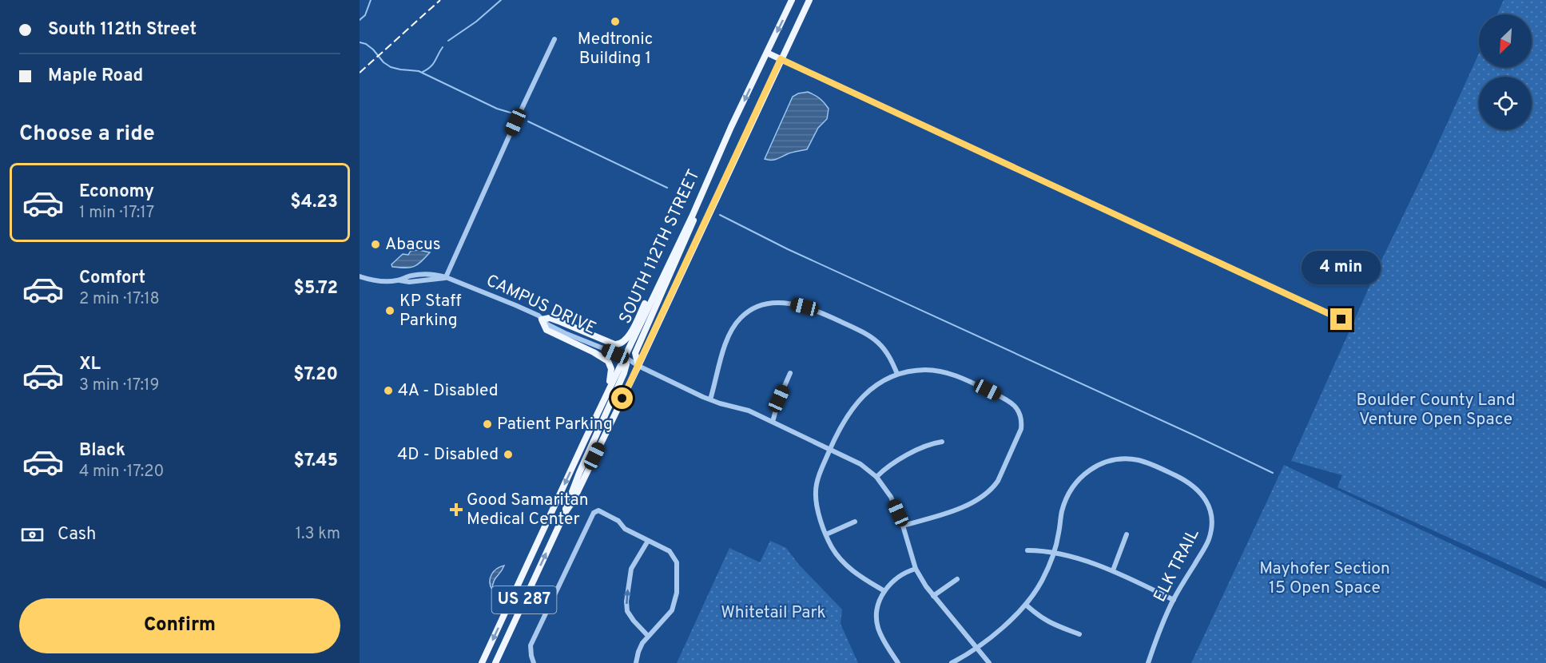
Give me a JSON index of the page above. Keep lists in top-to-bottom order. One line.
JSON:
{"streets":{"main road":["SOUTH 112TH STREET","US 287"],"street":["CAMPUS DRIVE","ELK TRAIL"]},"crossings":[["SOUTH 112TH STREET","CAMPUS DRIVE"]],"parks":["Boulder County Land Venture Open Space","Mayhofer Section 15 Open Space","Whitetail Park"],"places":{"other":["Medtronic Building 1","Abacus","KP Staff Parking","4A - Disabled","Patient Parking","4D - Disabled"],"health":["Good Samaritan Medical Center"]},"north":"bottom left","page":{"banner":["South 112th Street","Maple Road"],"heading":"Choose a ride","list":[{"name":"Economy","note":"1 min · 17:17","value":"$4.23"},{"name":"Comfort","note":"2 min · 17:18","value":"$5.72"},{"name":"XL","note":"3 min · 17:19","value":"$7.20"},{"name":"Black","note":"4 min · 17:20","value":"$7.45"}],"bubble":"4 min","pay":["Cash","1.3 km"],"buttons":"Confirm"}}
